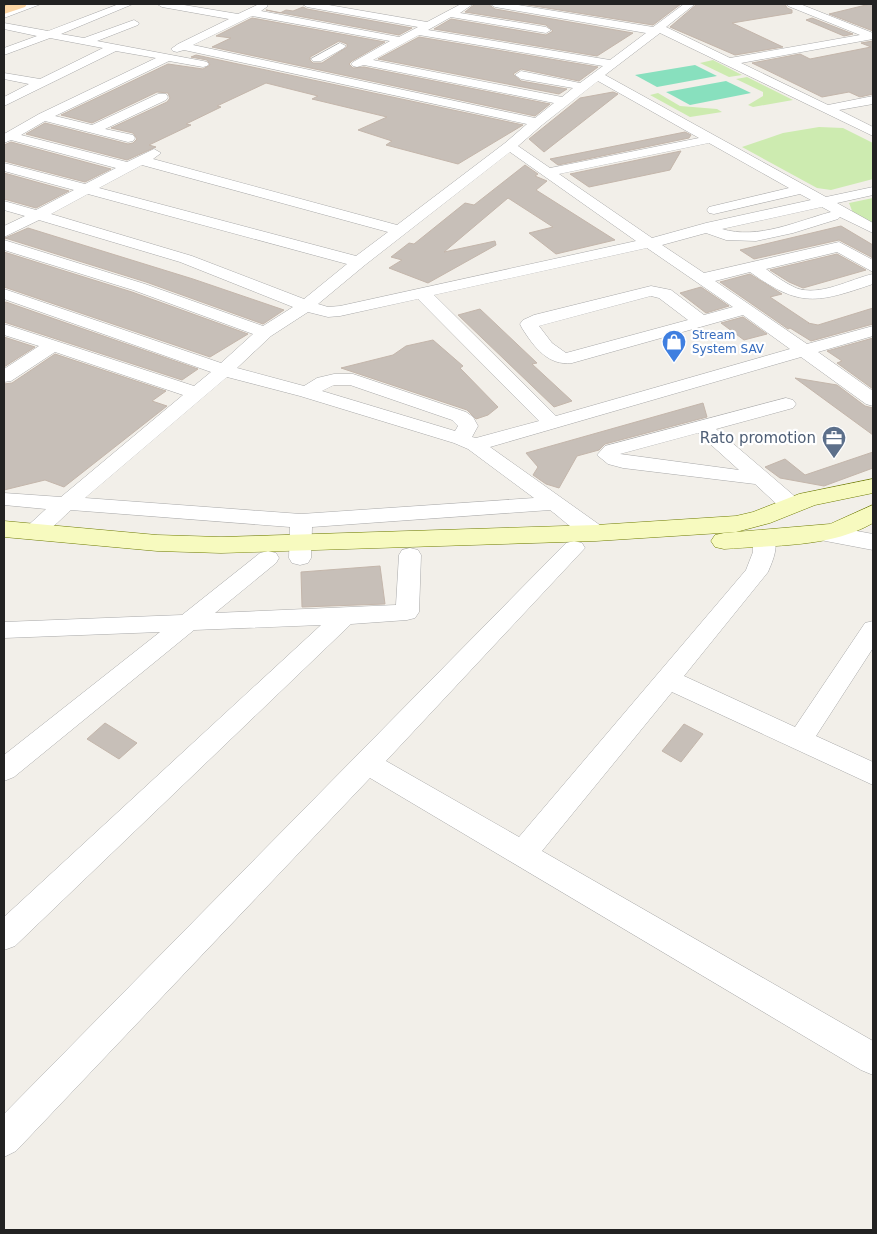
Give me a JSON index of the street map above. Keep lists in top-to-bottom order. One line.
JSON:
{"places":{"shop":["Stream System SAV"],"office":["Rato promotion"]}}
